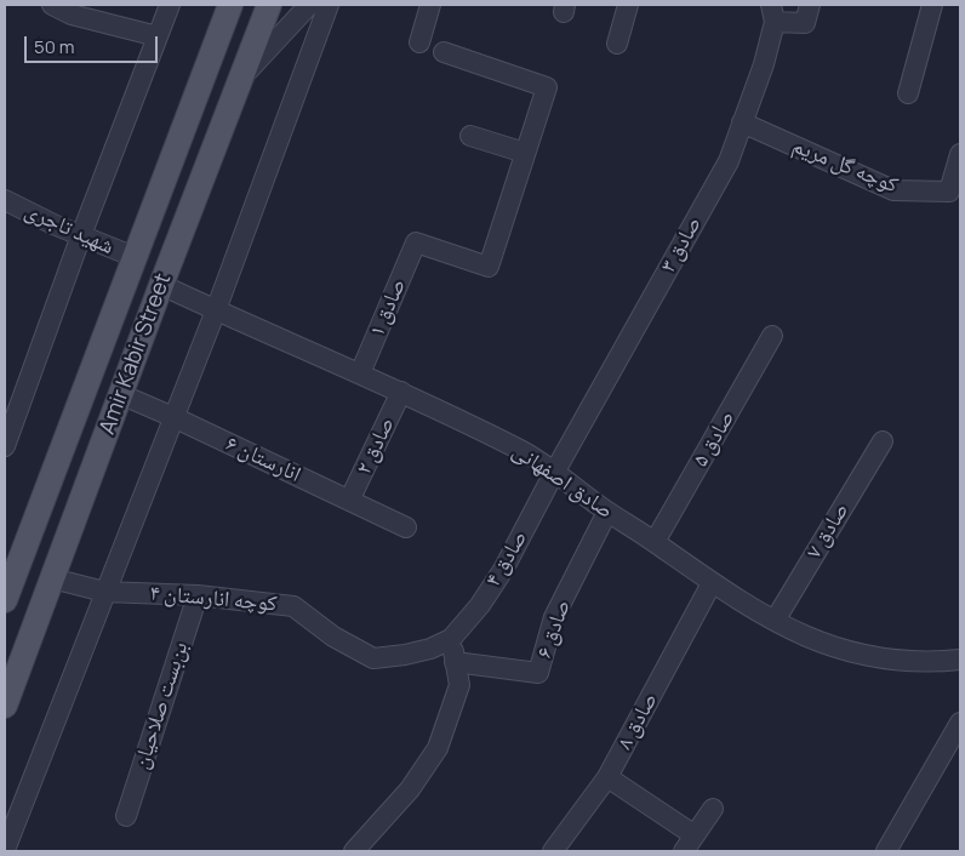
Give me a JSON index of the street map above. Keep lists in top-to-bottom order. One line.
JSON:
{"streets":{"main road":["Amir Kabir Street"],"street":["کوچه گل مریم","شهید تاجری","صادق ۳","صادق ۱","صادق ۵","صادق ۲","انارستان ۶","صادق اصفهانی","صادق ۷","صادق ۴","کوچه انارستان ۴","صادق ۶","بن‌بست صلاحیان","صادق ۸"]},"crossings":[["کوچه گل مریم","صادق ۳"],["شهید تاجری","Amir Kabir Street"],["صادق ۳","صادق اصفهانی"],["صادق ۳","صادق ۴"],["صادق ۱","صادق اصفهانی"],["Amir Kabir Street","انارستان ۶"],["Amir Kabir Street","صادق اصفهانی"],["Amir Kabir Street","کوچه انارستان ۴"],["صادق ۵","صادق اصفهانی"],["صادق ۲","انارستان ۶"],["صادق ۲","صادق اصفهانی"],["صادق اصفهانی","صادق ۷"],["صادق اصفهانی","صادق ۴"],["صادق اصفهانی","صادق ۶"],["صادق اصفهانی","صادق ۸"],["صادق ۴","کوچه انارستان ۴"],["کوچه انارستان ۴","بن‌بست صلاحیان"]],"scale_bar":"50 m"}
